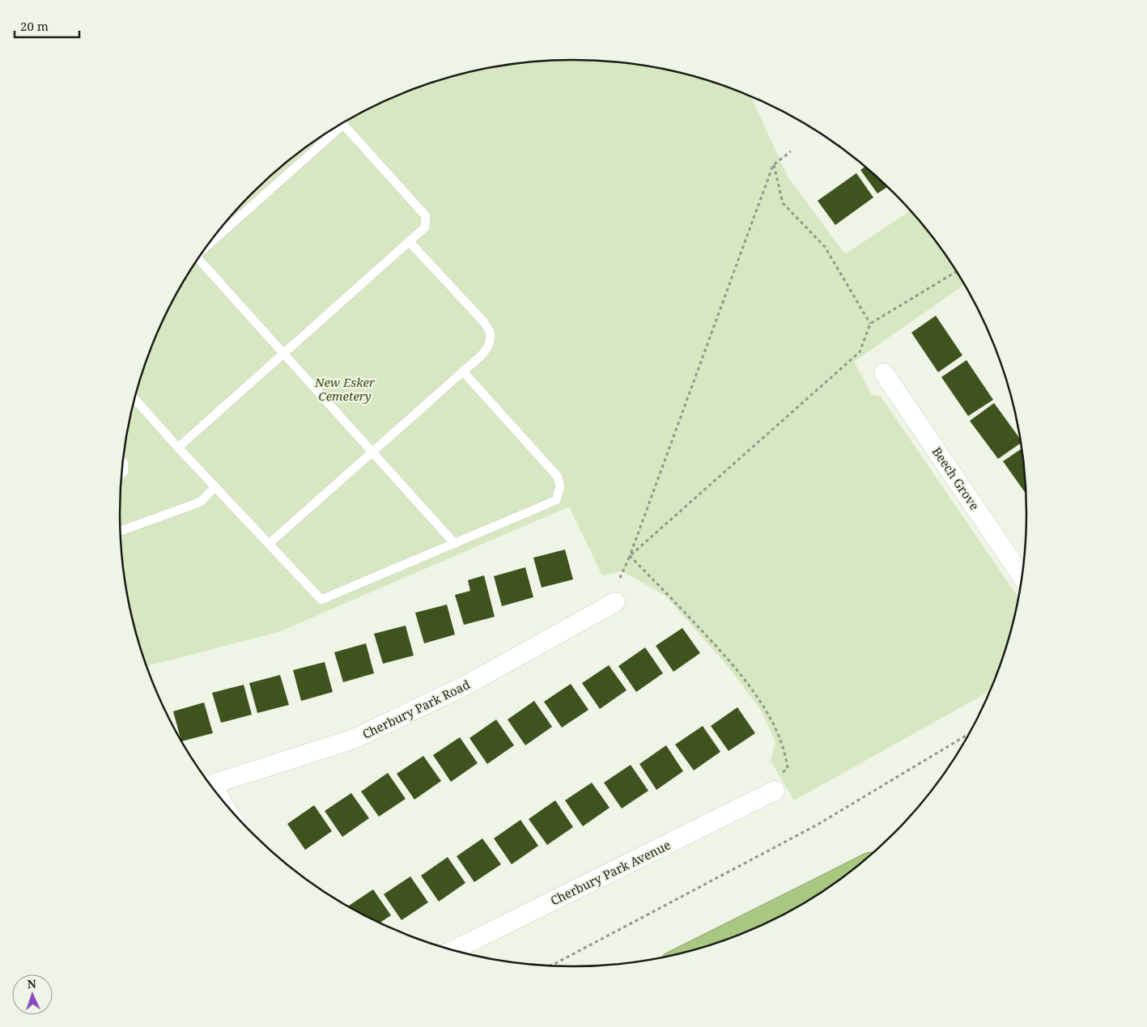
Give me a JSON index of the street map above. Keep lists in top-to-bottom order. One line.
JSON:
{"streets":{"street":["Beech Grove","Cherbury Park Road","Cherbury Park Avenue"]},"parks":["New Esker Cemetery"],"scale_bar":"20 m","north":"top"}
